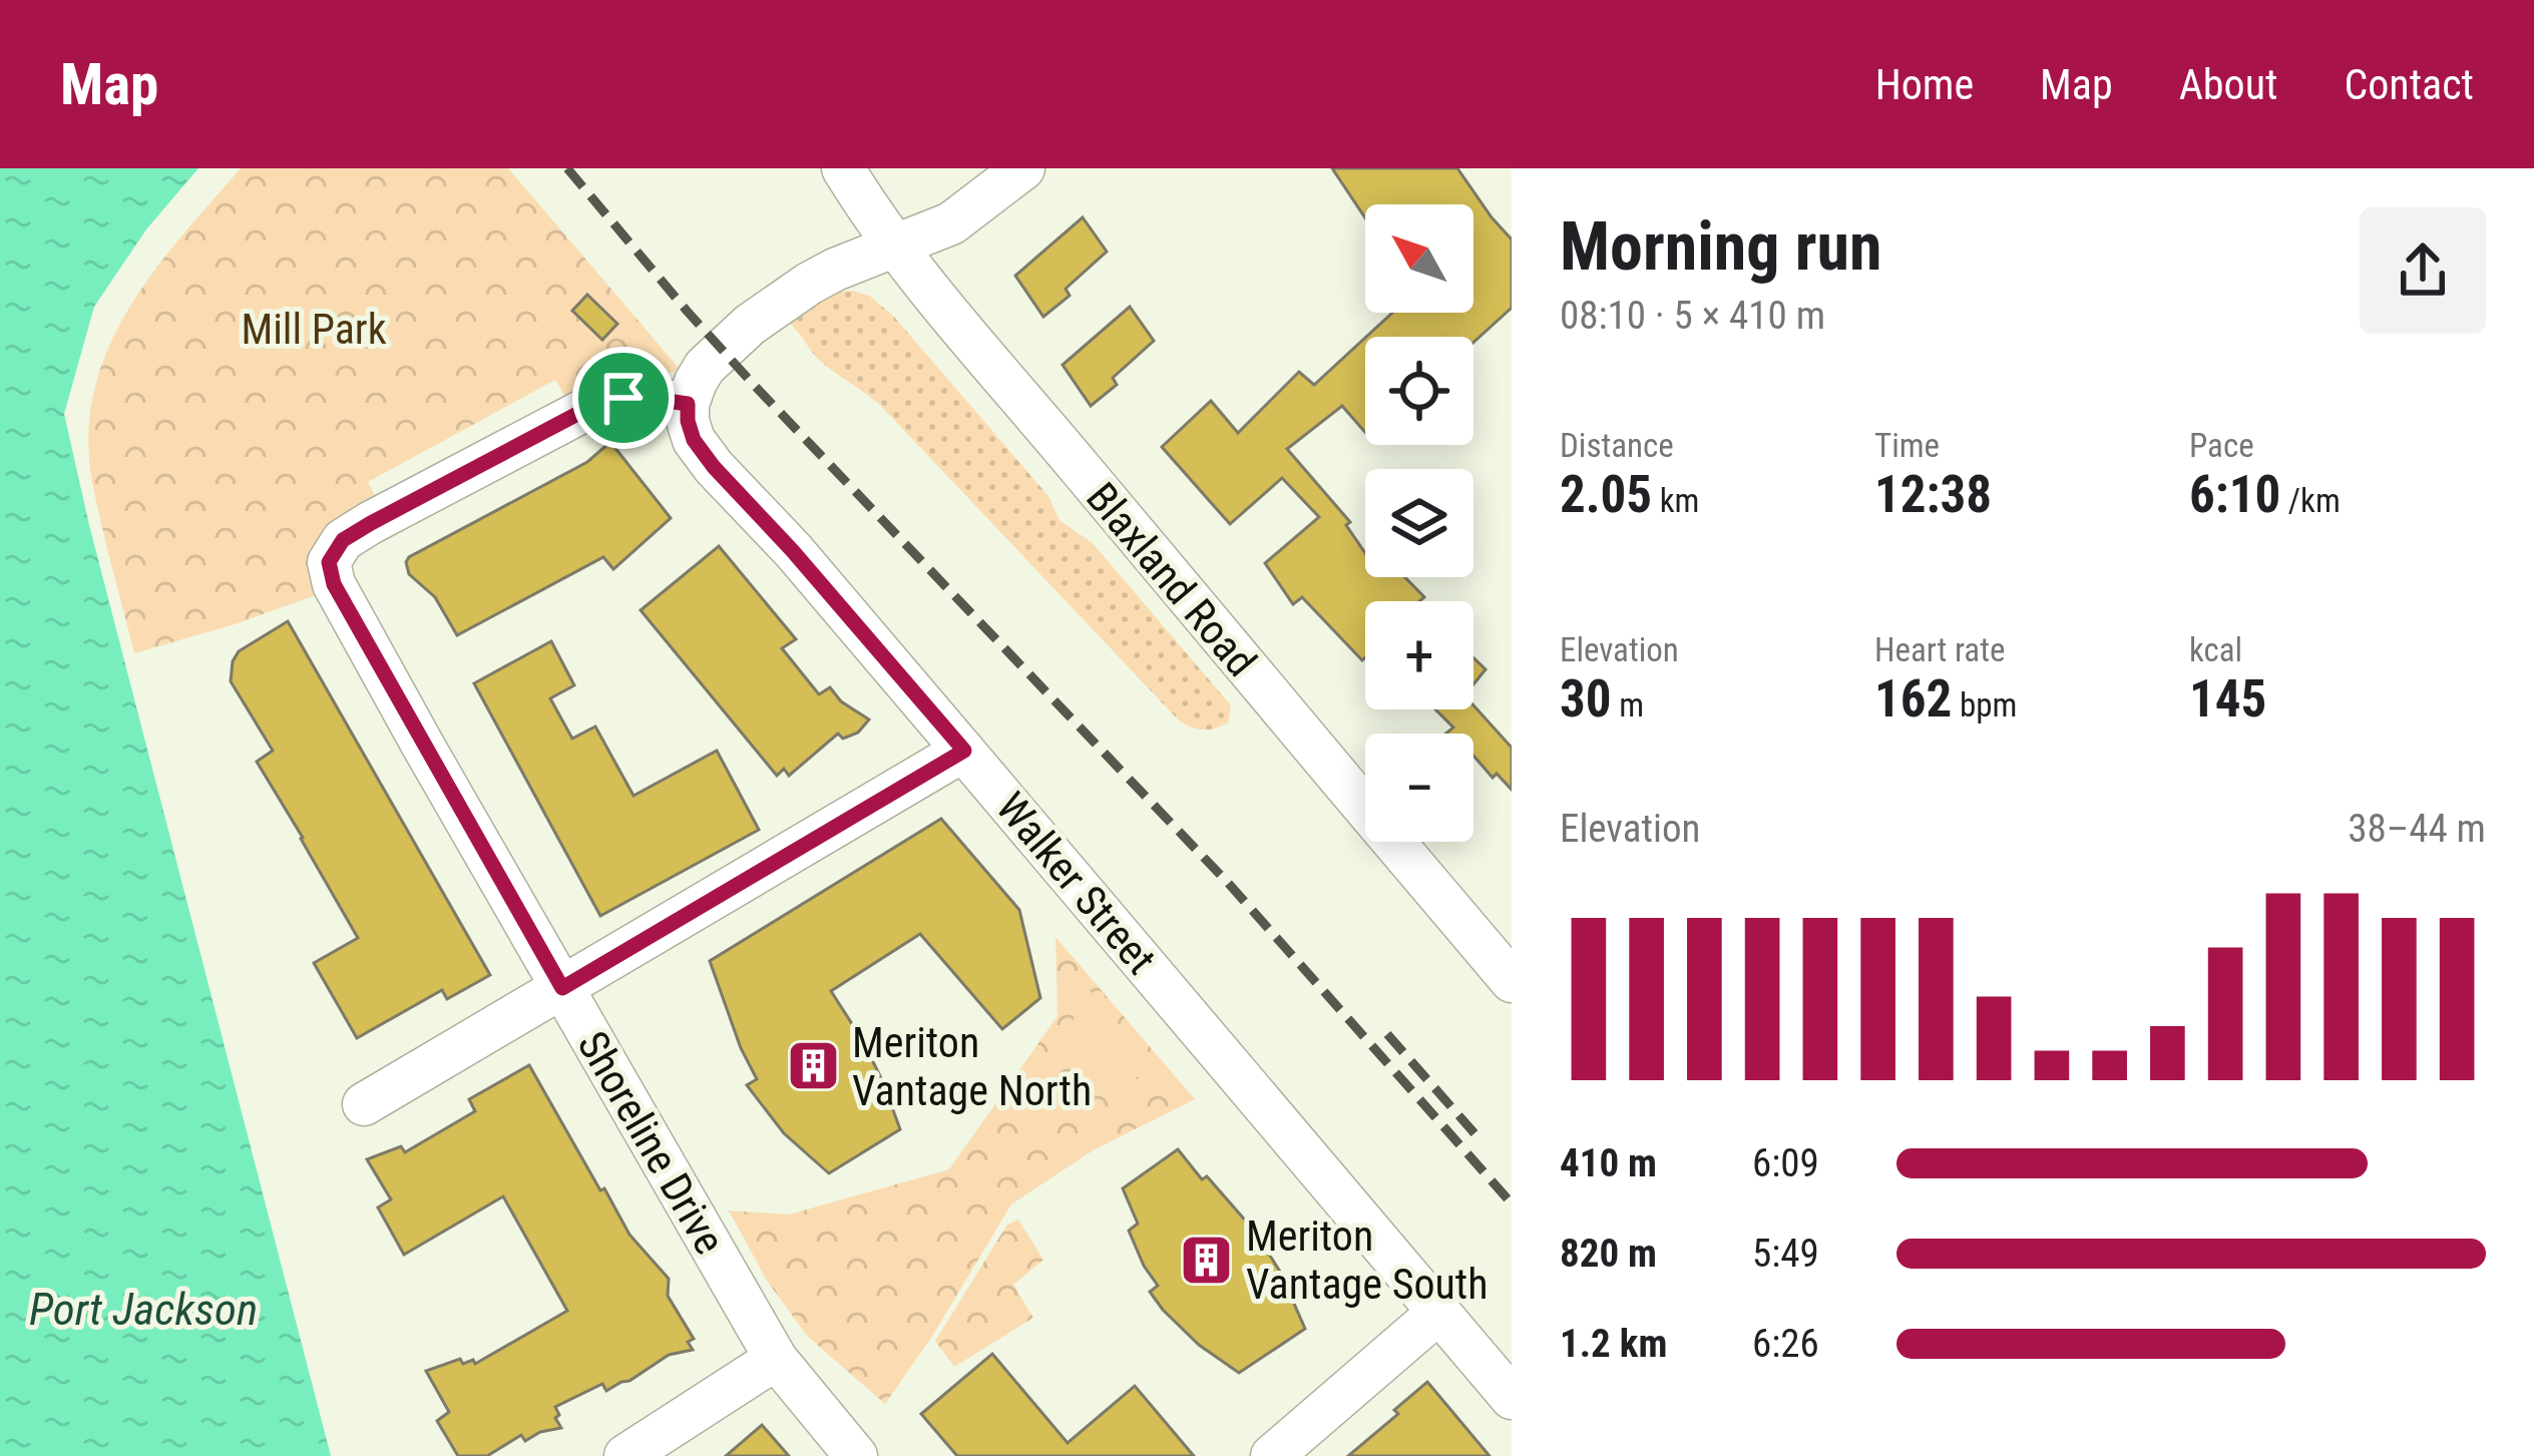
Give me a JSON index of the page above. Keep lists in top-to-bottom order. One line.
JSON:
{"streets":{"street":["Blaxland Road","Walker Street","Shoreline Drive"]},"crossings":[["Walker Street","Shoreline Drive"]],"water":["Port Jackson"],"parks":["Mill Park"],"places":{"building":["Meriton Vantage North","Meriton Vantage South"]},"north":"top left","page":{"header":"Map","nav":["Home","Map","About","Contact"],"heading":["Morning run","08:10 · 5 × 410 m"],"map_buttons":["+","−"],"stats":[["Distance","2.05 km"],["Time","12:38"],["Pace","6:10 /km"],["Elevation","30 m"],["Heart rate","162 bpm"],["kcal","145"]],"chart":["Elevation","38–44 m"],"list":[{"name":"410 m","note":"6:09"},{"name":"820 m","note":"5:49"},{"name":"1.2 km","note":"6:26"}]}}
